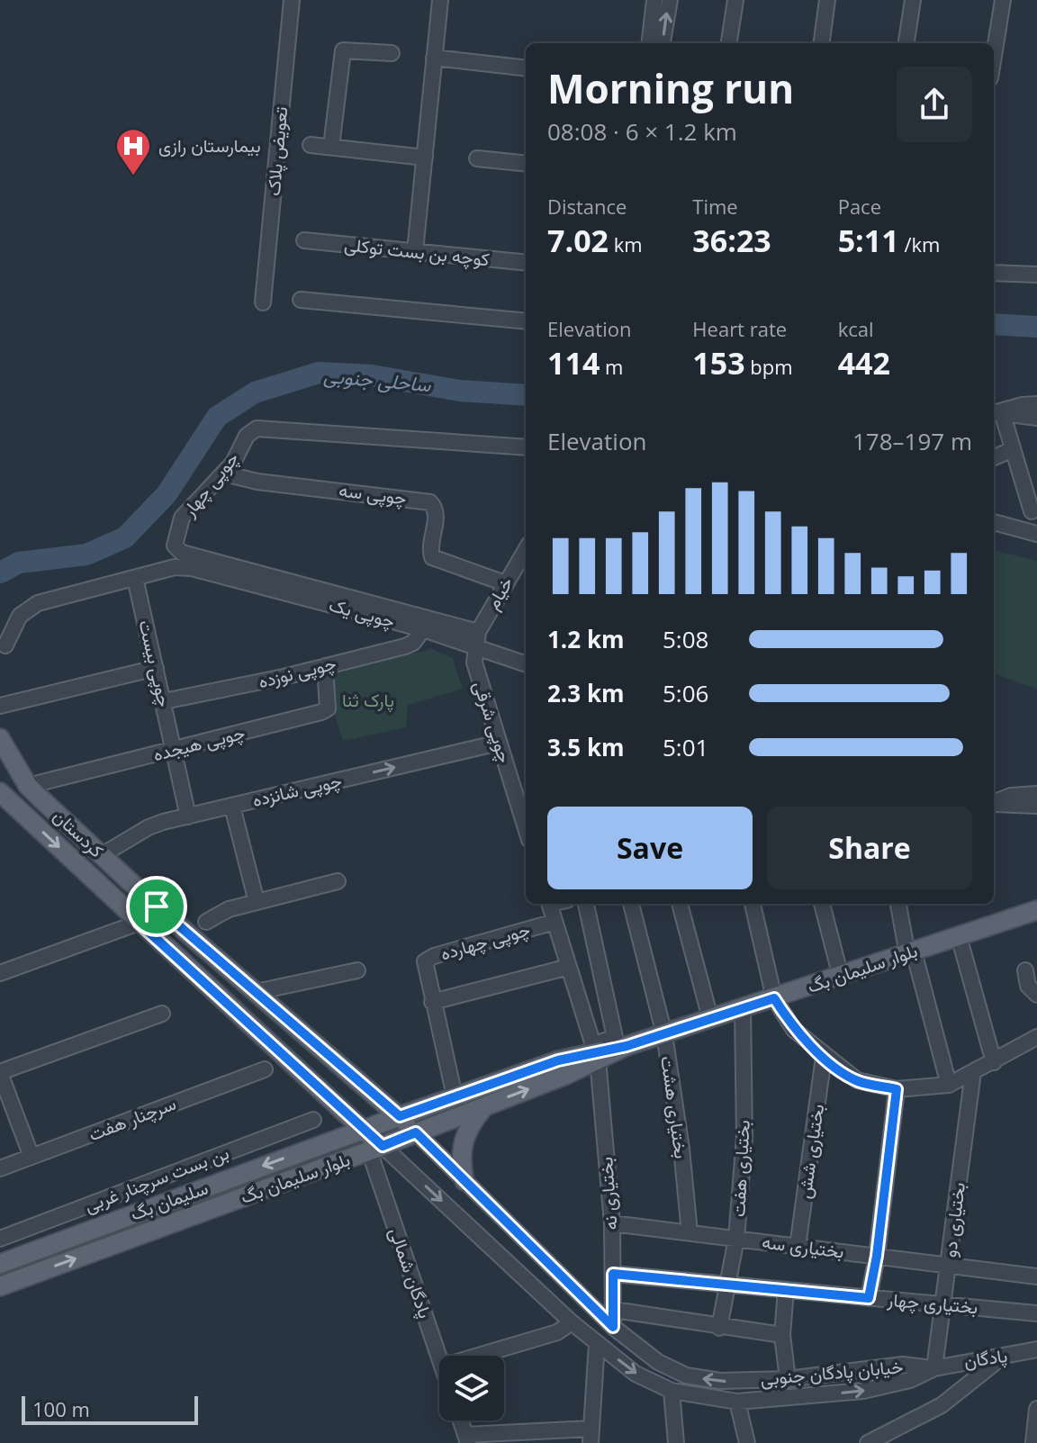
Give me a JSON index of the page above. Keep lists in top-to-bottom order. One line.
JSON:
{"streets":{"main road":["کردستان","بلوار سلیمان بگ","سلیمان بگ","خیابان پادگان جنوبی"],"street":["تعویض پلاک","کوچه بن بست توکلی","چوپی چهار","چوپی سه","خیام","چوپی یک","چوپی بیست","چوپی نوزده","چوپی شرقی","چوپی هیجده","چوپی شانزده","چوپی چهارده","بختیاری هشت","سرچنار هفت","بختیاری شش","بختیاری هفت","بن بست سرچنار غربی","بختیاری نه","بختیاری دو","بختیاری سه","پادگان شمالی","بختیاری چهار","پادگان"]},"crossings":[["چوپی چهار","چوپی سه"],["چوپی چهار","خیام"],["چوپی چهار","چوپی یک"],["چوپی چهار","چوپی شرقی"],["چوپی سه","خیام"],["خیام","چوپی یک"],["خیام","چوپی شرقی"],["چوپی یک","چوپی بیست"],["چوپی یک","چوپی نوزده"],["چوپی یک","چوپی شرقی"],["چوپی بیست","چوپی نوزده"],["چوپی بیست","چوپی هیجده"],["چوپی بیست","چوپی شانزده"],["چوپی نوزده","چوپی هیجده"],["چوپی شرقی","چوپی شانزده"],["چوپی هیجده","کردستان"],["چوپی شانزده","کردستان"],["کردستان","بلوار سلیمان بگ"],["کردستان","سلیمان بگ"],["کردستان","پادگان شمالی"],["کردستان","خیابان پادگان جنوبی"],["چوپی چهارده","سلیمان بگ"],["بلوار سلیمان بگ","بختیاری هشت"],["بلوار سلیمان بگ","بختیاری هفت"],["بلوار سلیمان بگ","بختیاری نه"],["بلوار سلیمان بگ","سلیمان بگ"],["بلوار سلیمان بگ","پادگان شمالی"],["بلوار سلیمان بگ","خیابان پادگان جنوبی"],["بختیاری هشت","بختیاری سه"],["بختیاری شش","بختیاری سه"],["بختیاری هفت","بختیاری سه"],["بختیاری هفت","بختیاری چهار"],["بختیاری نه","سلیمان بگ"],["بختیاری نه","بختیاری سه"],["بختیاری نه","بختیاری چهار"],["بختیاری نه","خیابان پادگان جنوبی"],["سلیمان بگ","خیابان پادگان جنوبی"],["بختیاری دو","بختیاری سه"],["بختیاری دو","بختیاری چهار"],["بختیاری دو","پادگان"],["بختیاری دو","خیابان پادگان جنوبی"],["پادگان شمالی","خیابان پادگان جنوبی"],["پادگان","خیابان پادگان جنوبی"]],"one_way":["بلوار سلیمان بگ","سلیمان بگ"],"water":["ساحلی جنوبی"],"parks":["پارک ثنا"],"places":{"hospital":["بیمارستان رازی"]},"scale_bar":"100 m","page":{"heading":["Morning run","08:08 · 6 × 1.2 km"],"stats":[["Distance","7.02 km"],["Time","36:23"],["Pace","5:11 /km"],["Elevation","114 m"],["Heart rate","153 bpm"],["kcal","442"]],"chart":["Elevation","178–197 m"],"list":[{"name":"1.2 km","note":"5:08"},{"name":"2.3 km","note":"5:06"},{"name":"3.5 km","note":"5:01"}],"buttons":["Save","Share"],"scale":"100 m"}}
